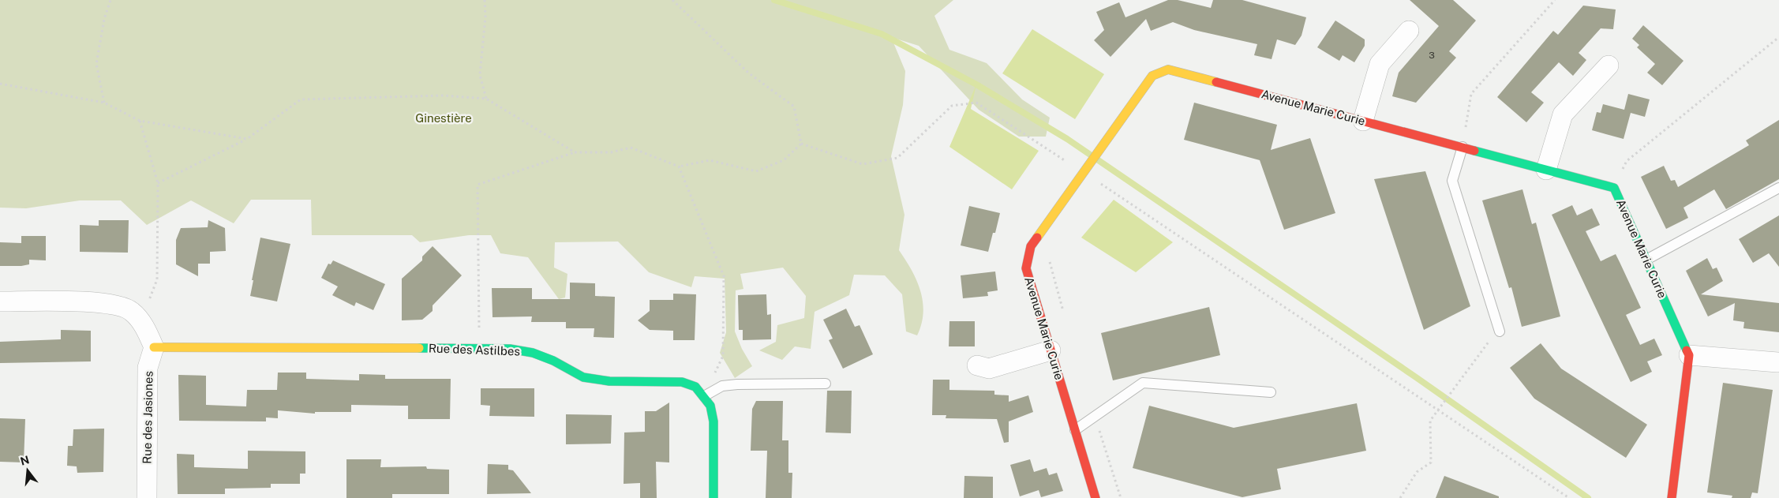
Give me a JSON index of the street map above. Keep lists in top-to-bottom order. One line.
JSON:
{"streets":{"street":["Avenue Marie Curie","Rue des Astilbes","Rue des Jasiones"]},"crossings":[["Rue des Astilbes","Rue des Jasiones"]],"parks":["Ginestière"],"house_numbers":["3"],"north":"top"}
